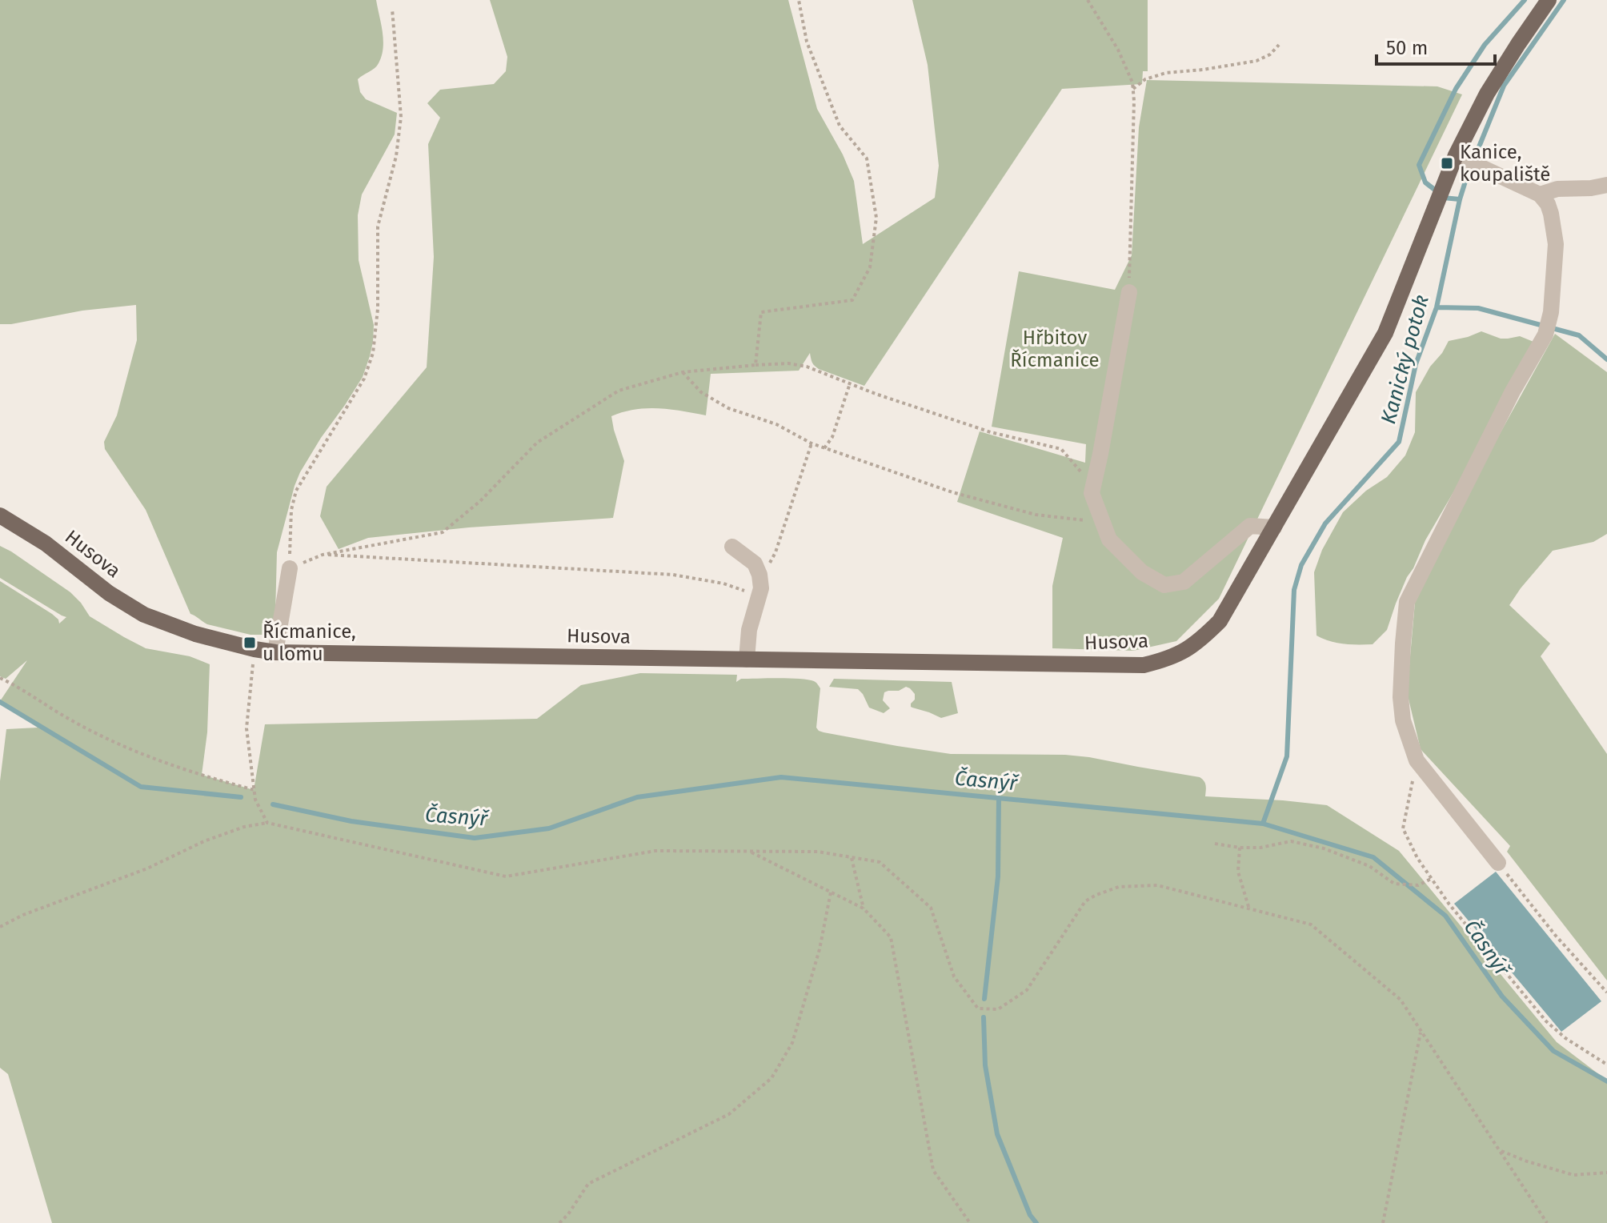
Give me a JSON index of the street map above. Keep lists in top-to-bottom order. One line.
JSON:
{"streets":{"main road":["Husova"]},"water":["Kanický potok","Časnýř"],"parks":["Hřbitov Řícmanice"],"places":{"transit":["Kanice, koupaliště","Řícmanice, u lomu"]},"scale_bar":"50 m"}
